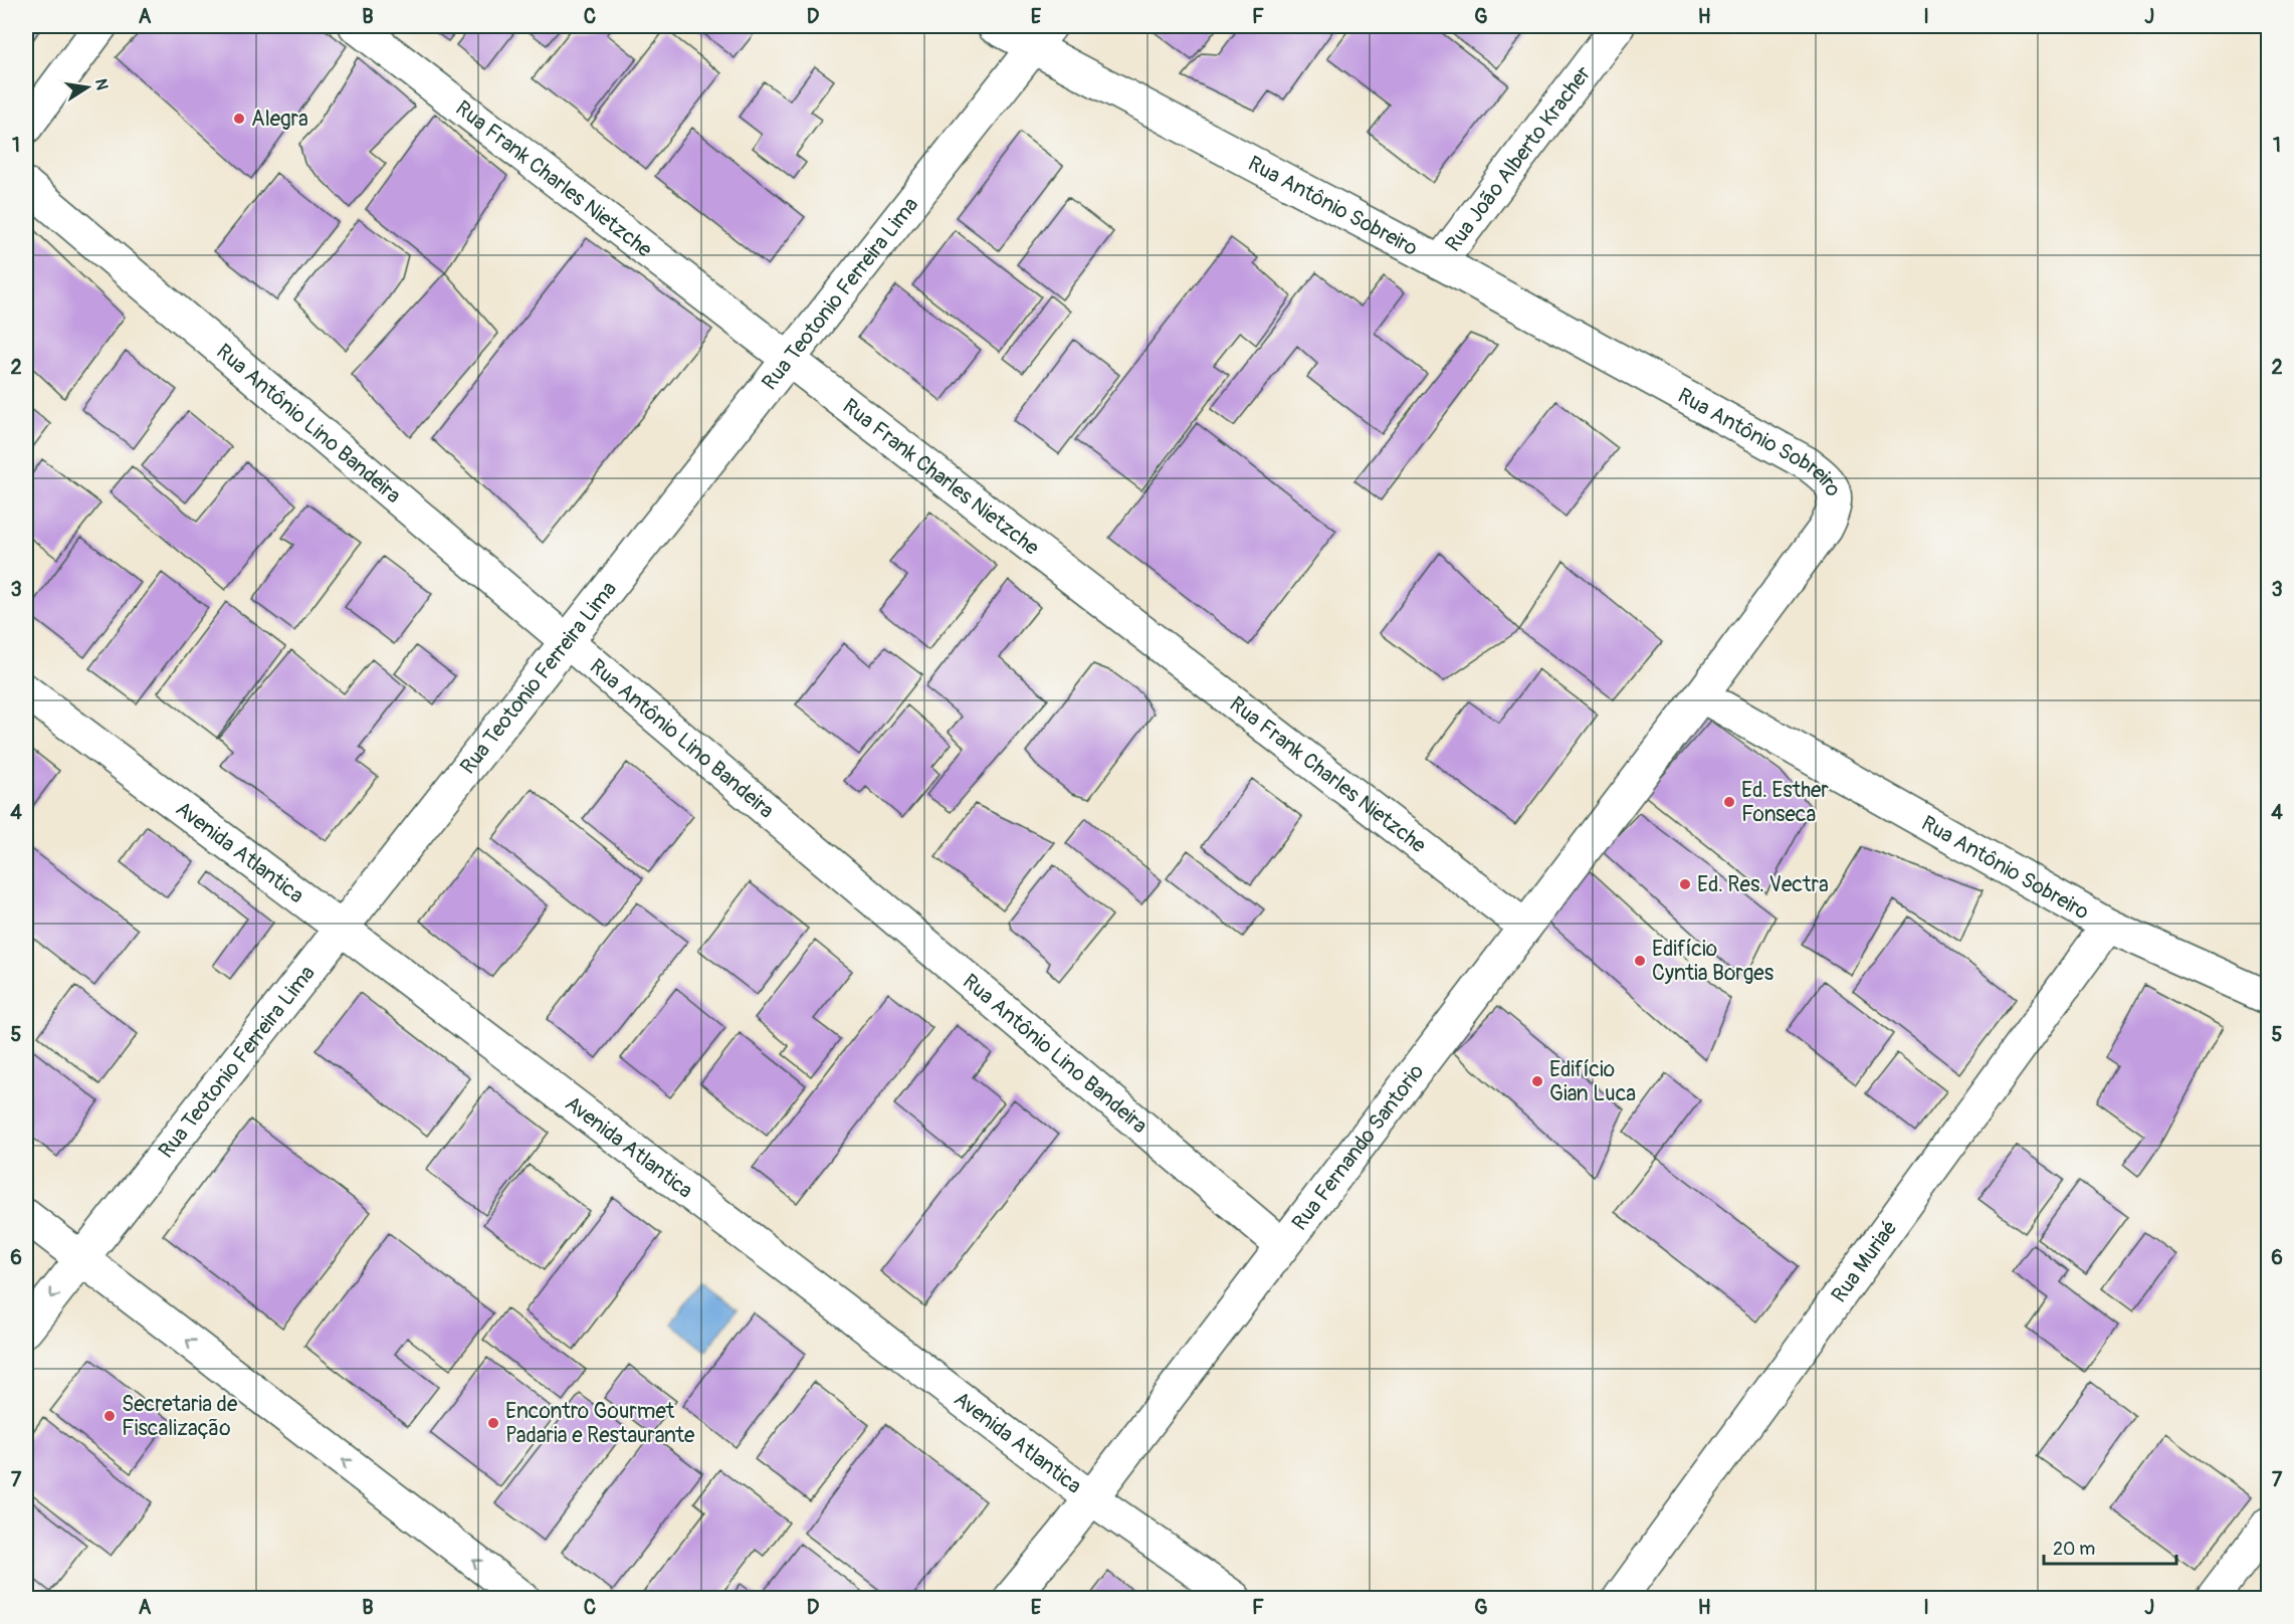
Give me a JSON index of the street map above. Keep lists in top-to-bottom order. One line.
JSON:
{"streets":{"street":["Rua João Alberto Kracher","Rua Frank Charles Nietzche","Rua Antônio Sobreiro","Rua Teotonio Ferreira Lima","Rua Antônio Lino Bandeira","Avenida Atlantica","Rua Fernando Santorio","Rua Muriaé"]},"crossings":[["Rua João Alberto Kracher","Rua Antônio Sobreiro"],["Rua Frank Charles Nietzche","Rua Teotonio Ferreira Lima"],["Rua Frank Charles Nietzche","Rua Fernando Santorio"],["Rua Antônio Sobreiro","Rua Teotonio Ferreira Lima"],["Rua Antônio Sobreiro","Rua Fernando Santorio"],["Rua Antônio Sobreiro","Rua Muriaé"],["Rua Teotonio Ferreira Lima","Rua Antônio Lino Bandeira"],["Rua Teotonio Ferreira Lima","Avenida Atlantica"],["Rua Antônio Lino Bandeira","Rua Fernando Santorio"],["Avenida Atlantica","Rua Fernando Santorio"]],"places":["Alegra","Ed. Esther Fonseca","Ed. Res. Vectra","Edifício Cyntia Borges","Edifício Gian Luca","Secretaria de Fiscalização","Encontro Gourmet Padaria e Restaurante"],"scale_bar":"20 m","north":"right","grid":{"columns":["A","B","C","D","E","F","G","H","I","J"],"rows":["1","2","3","4","5","6","7"]}}
